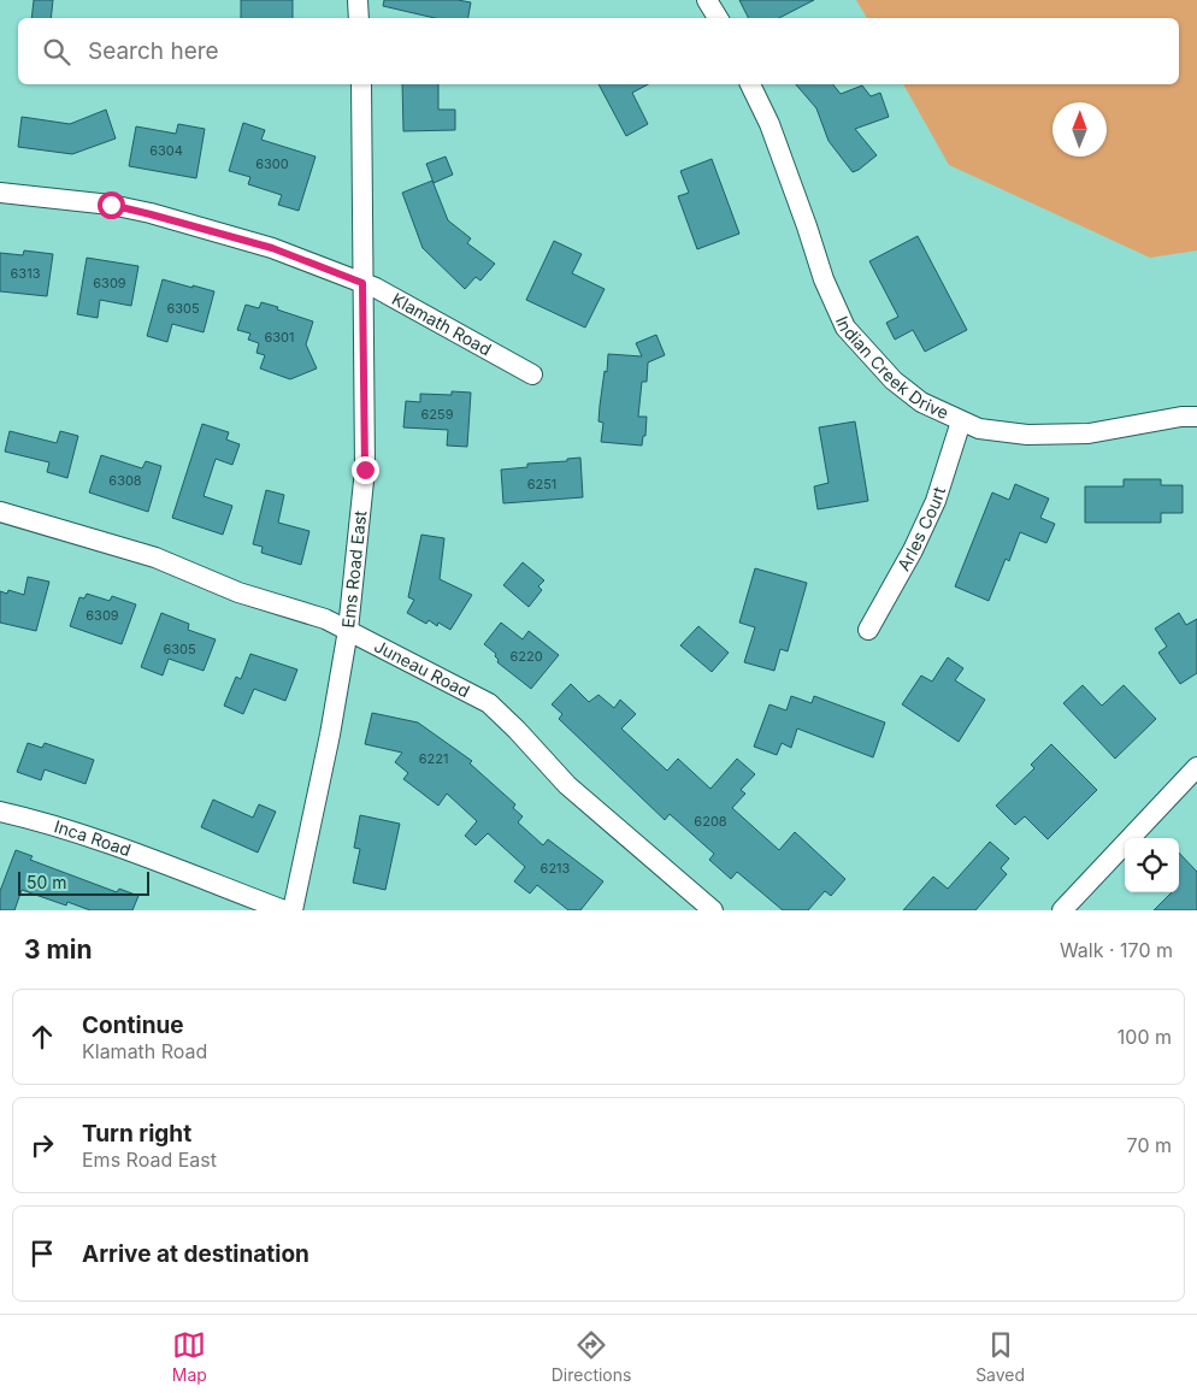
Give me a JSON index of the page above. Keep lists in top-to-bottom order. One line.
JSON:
{"streets":{"street":["Klamath Road","Indian Creek Drive","Arles Court","Ems Road East","Juneau Road","Inca Road"]},"crossings":[["Klamath Road","Ems Road East"],["Indian Creek Drive","Arles Court"],["Ems Road East","Juneau Road"]],"house_numbers":["6304","6300","6313","6309","6305","6301","6259","6308","6251","6309","6305","6220","6221","6208","6213"],"scale_bar":"50 m","north":"top","page":{"search":"Search here","scale":"50 m","heading":["3 min","Walk · 170 m"],"list":[["Continue","Klamath Road","100 m"],["Turn right","Ems Road East","70 m"],"Arrive at destination"],"nav":["Map","Directions","Saved"]}}
